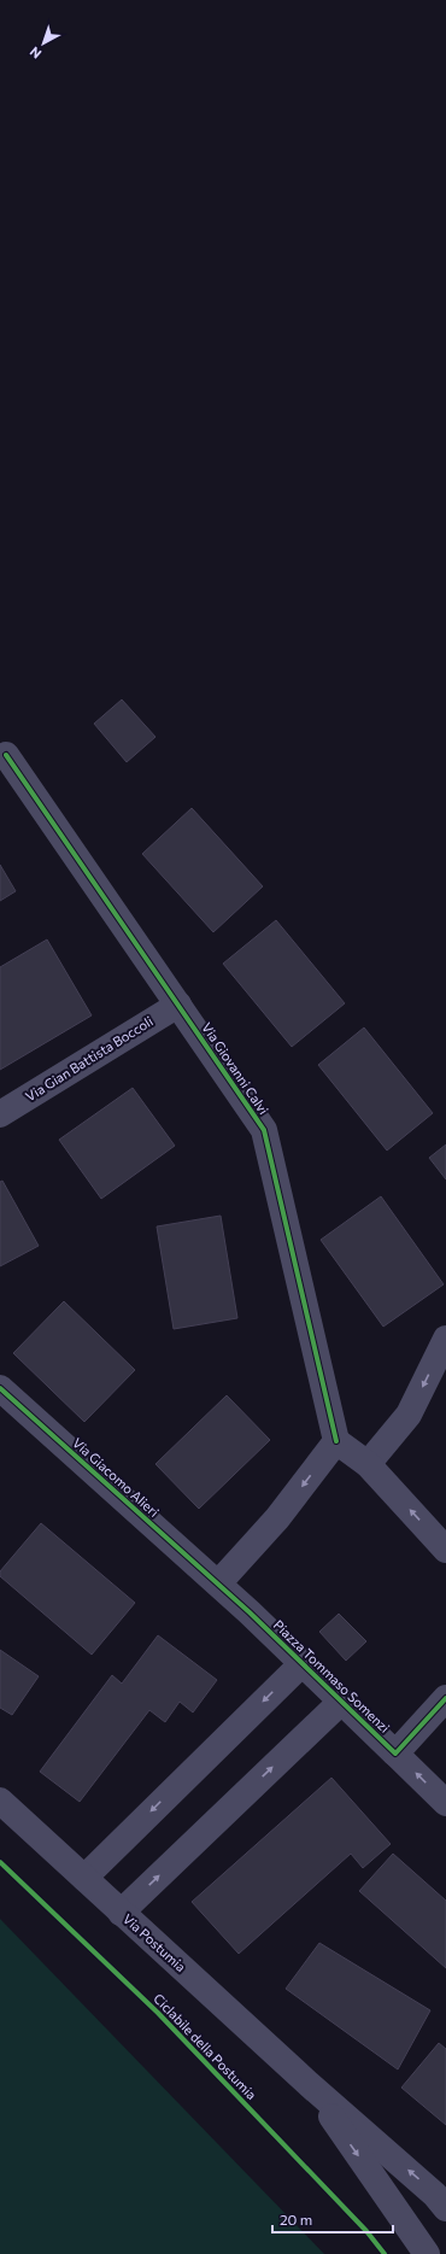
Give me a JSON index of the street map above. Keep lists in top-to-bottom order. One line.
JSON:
{"streets":{"street":["Via Gian Battista Boccoli","Via Giovanni Calvi","Via Giacomo Alieri","Piazza Tommaso Somenzi","Via Postumia"],"cycle path":["Ciclabile della Postumia"]},"crossings":[["Via Gian Battista Boccoli","Via Giovanni Calvi"],["Via Giacomo Alieri","Piazza Tommaso Somenzi"],["Piazza Tommaso Somenzi","Via Postumia"]],"scale_bar":"20 m","north":"bottom left"}
